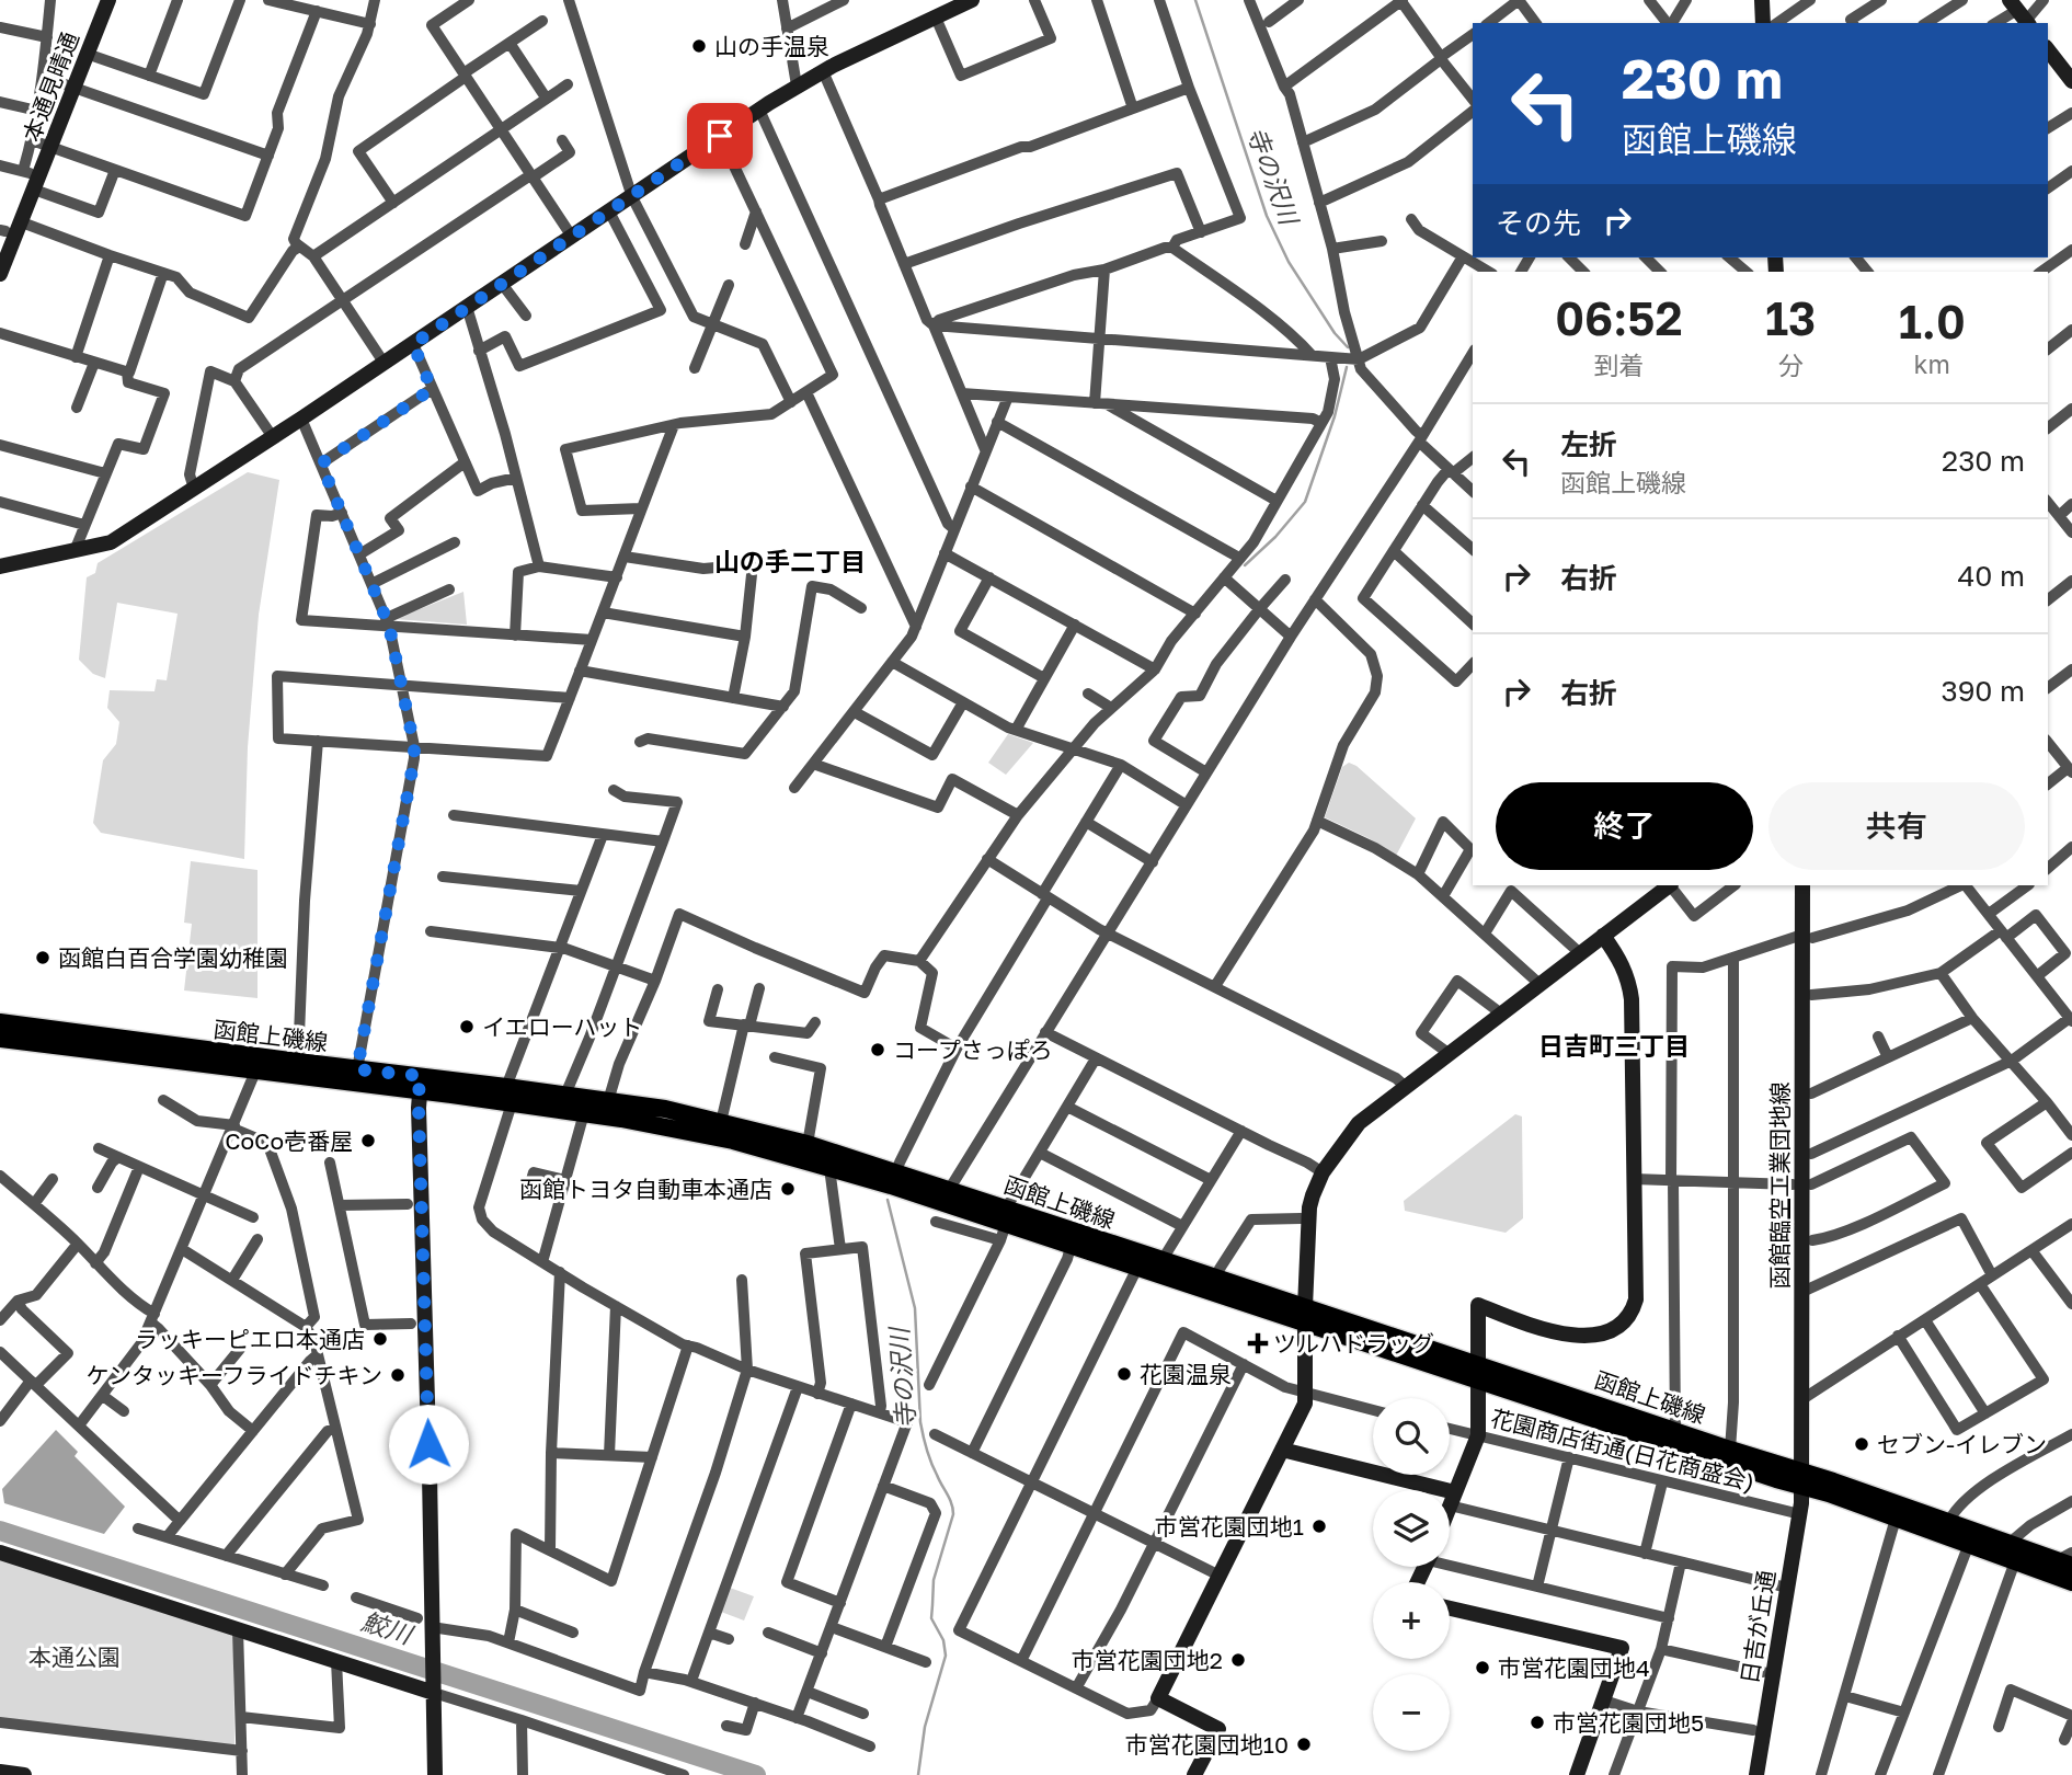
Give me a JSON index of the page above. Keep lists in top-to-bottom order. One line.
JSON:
{"streets":{"main road":["函館上磯線"],"street":["本通見晴通","函館臨空工業団地線","花園商店街通(日花商盛会)","日吉が丘通"]},"crossings":[["函館上磯線","函館臨空工業団地線"],["函館上磯線","日吉が丘通"],["函館臨空工業団地線","日吉が丘通"],["花園商店街通(日花商盛会)","日吉が丘通"]],"districts":["山の手二丁目","日吉町三丁目"],"water":["寺の沢川","鮫川"],"parks":["本通公園"],"places":{"other":["山の手温泉","函館白百合学園幼稚園","イエローハット","コープさっぽろ","CoCo壱番屋","函館トヨタ自動車本通店","ラッキーピエロ本通店","花園温泉","ケンタッキーフライドチキン","セブン-イレブン","市営花園団地1","市営花園団地2","市営花園団地4","市営花園団地5","市営花園団地10"],"health":["ツルハドラッグ"]},"page":{"turn":["230 m","函館上磯線"],"then":"その先","eta":["06:52","到着","13","分","1.0","km"],"list":[{"name":"左折","note":"函館上磯線","value":"230 m"},{"name":"右折","value":"40 m"},{"name":"右折","value":"390 m"}],"buttons":["終了","共有"],"map_buttons":["+","−"]}}
